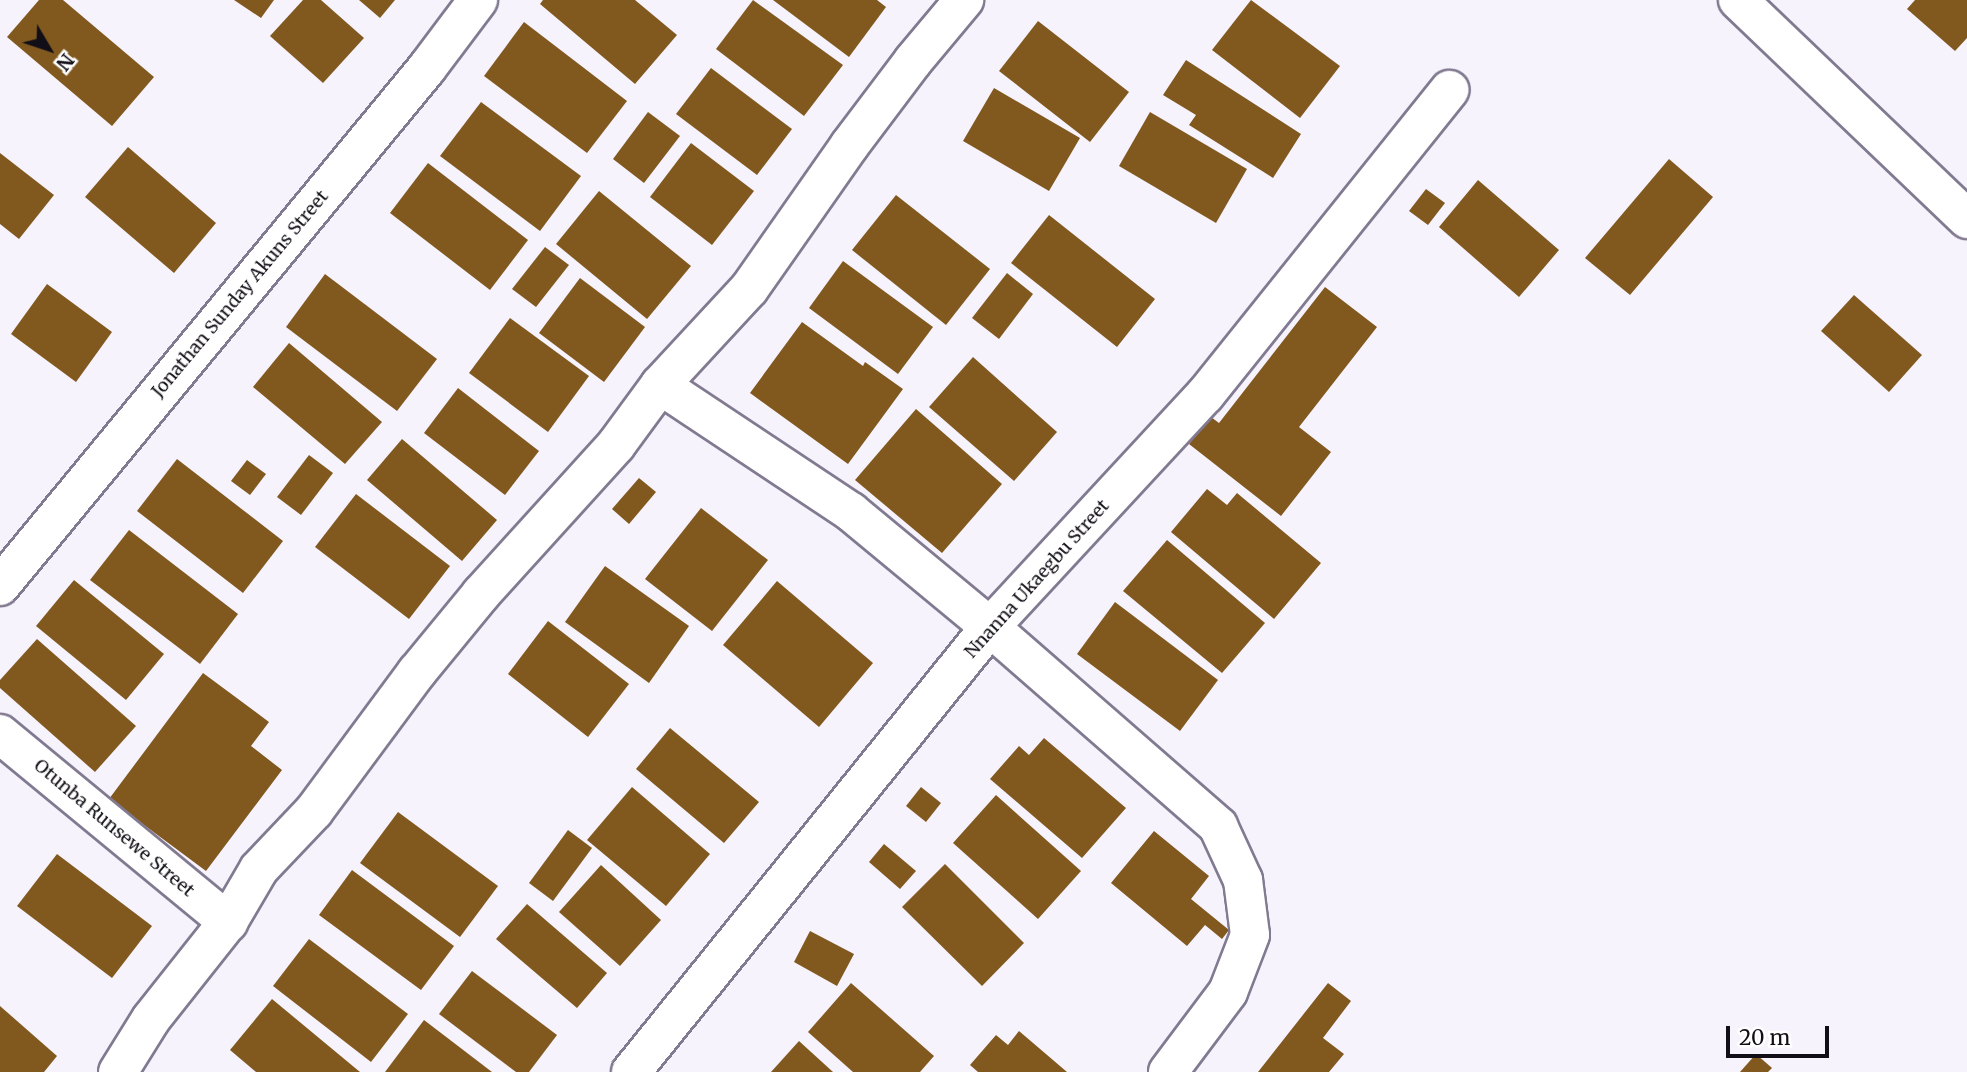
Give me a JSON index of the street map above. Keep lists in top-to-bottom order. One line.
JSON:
{"streets":{"street":["Jonathan Sunday Akuns Street","Nnanna Ukaegbu Street","Otunba Runsewe Street"]},"scale_bar":"20 m","north":"bottom right"}
